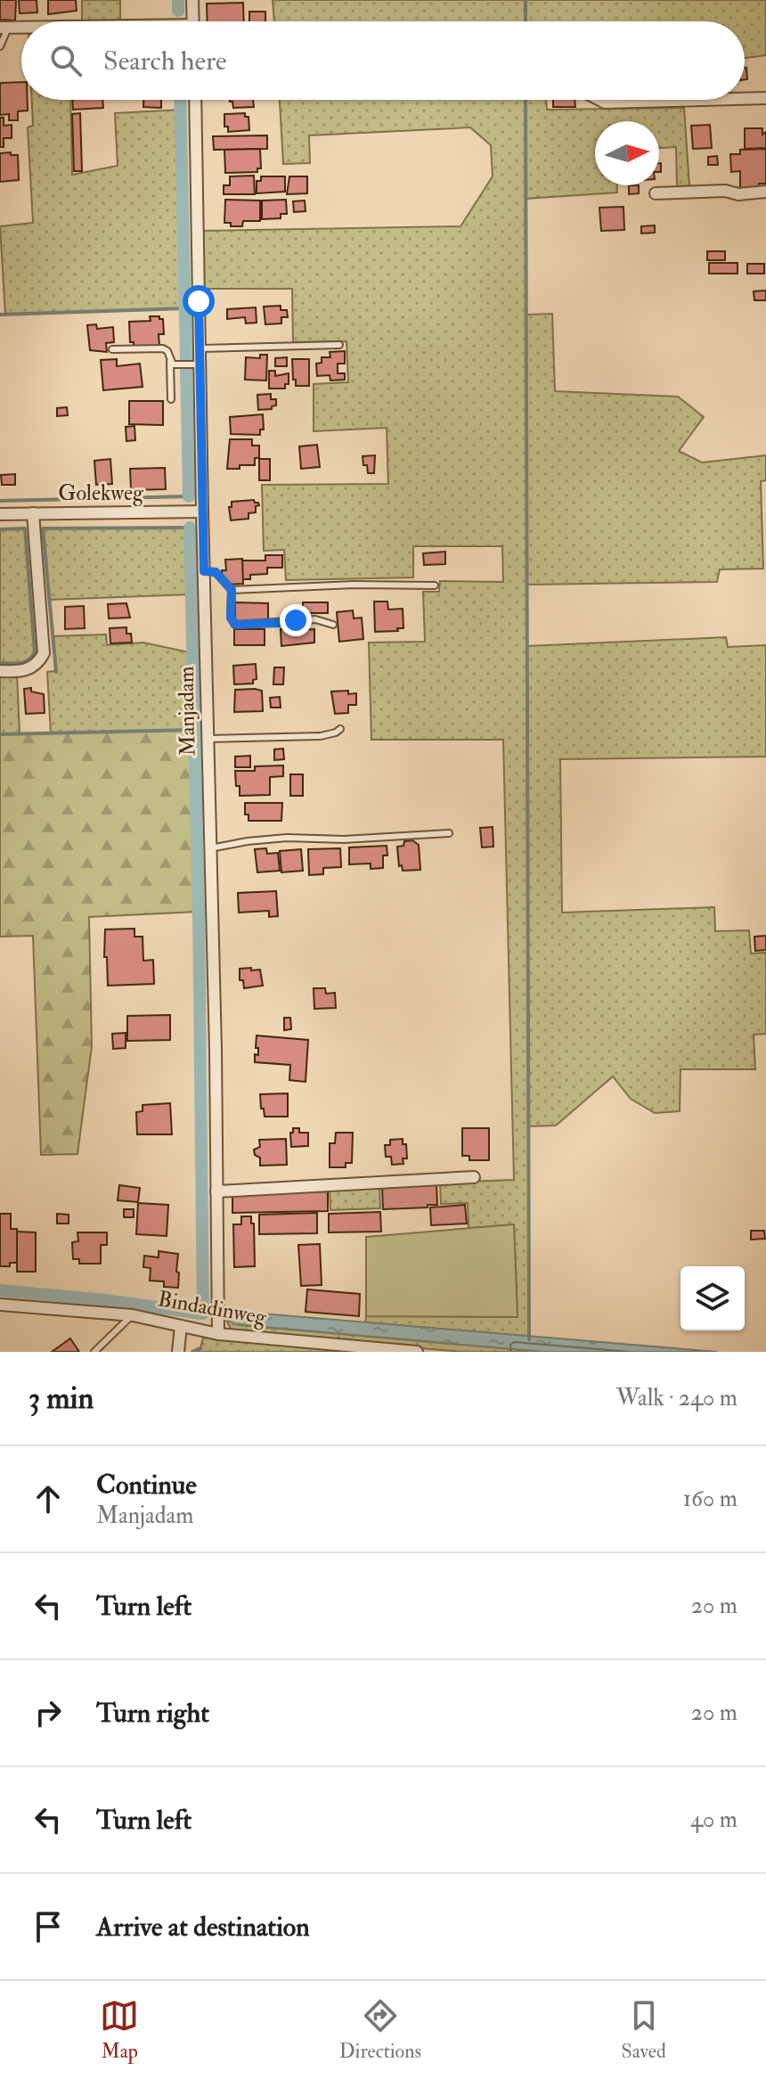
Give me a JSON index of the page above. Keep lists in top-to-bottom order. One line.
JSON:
{"streets":{"street":["Golekweg","Manjadam","Bindadinweg"]},"crossings":[["Golekweg","Manjadam"],["Manjadam","Bindadinweg"]],"north":"right","page":{"search":"Search here","heading":["3 min","Walk · 240 m"],"list":[["Continue","Manjadam","160 m"],["Turn left","20 m"],["Turn right","20 m"],["Turn left","40 m"],"Arrive at destination"],"nav":["Map","Directions","Saved"]}}
